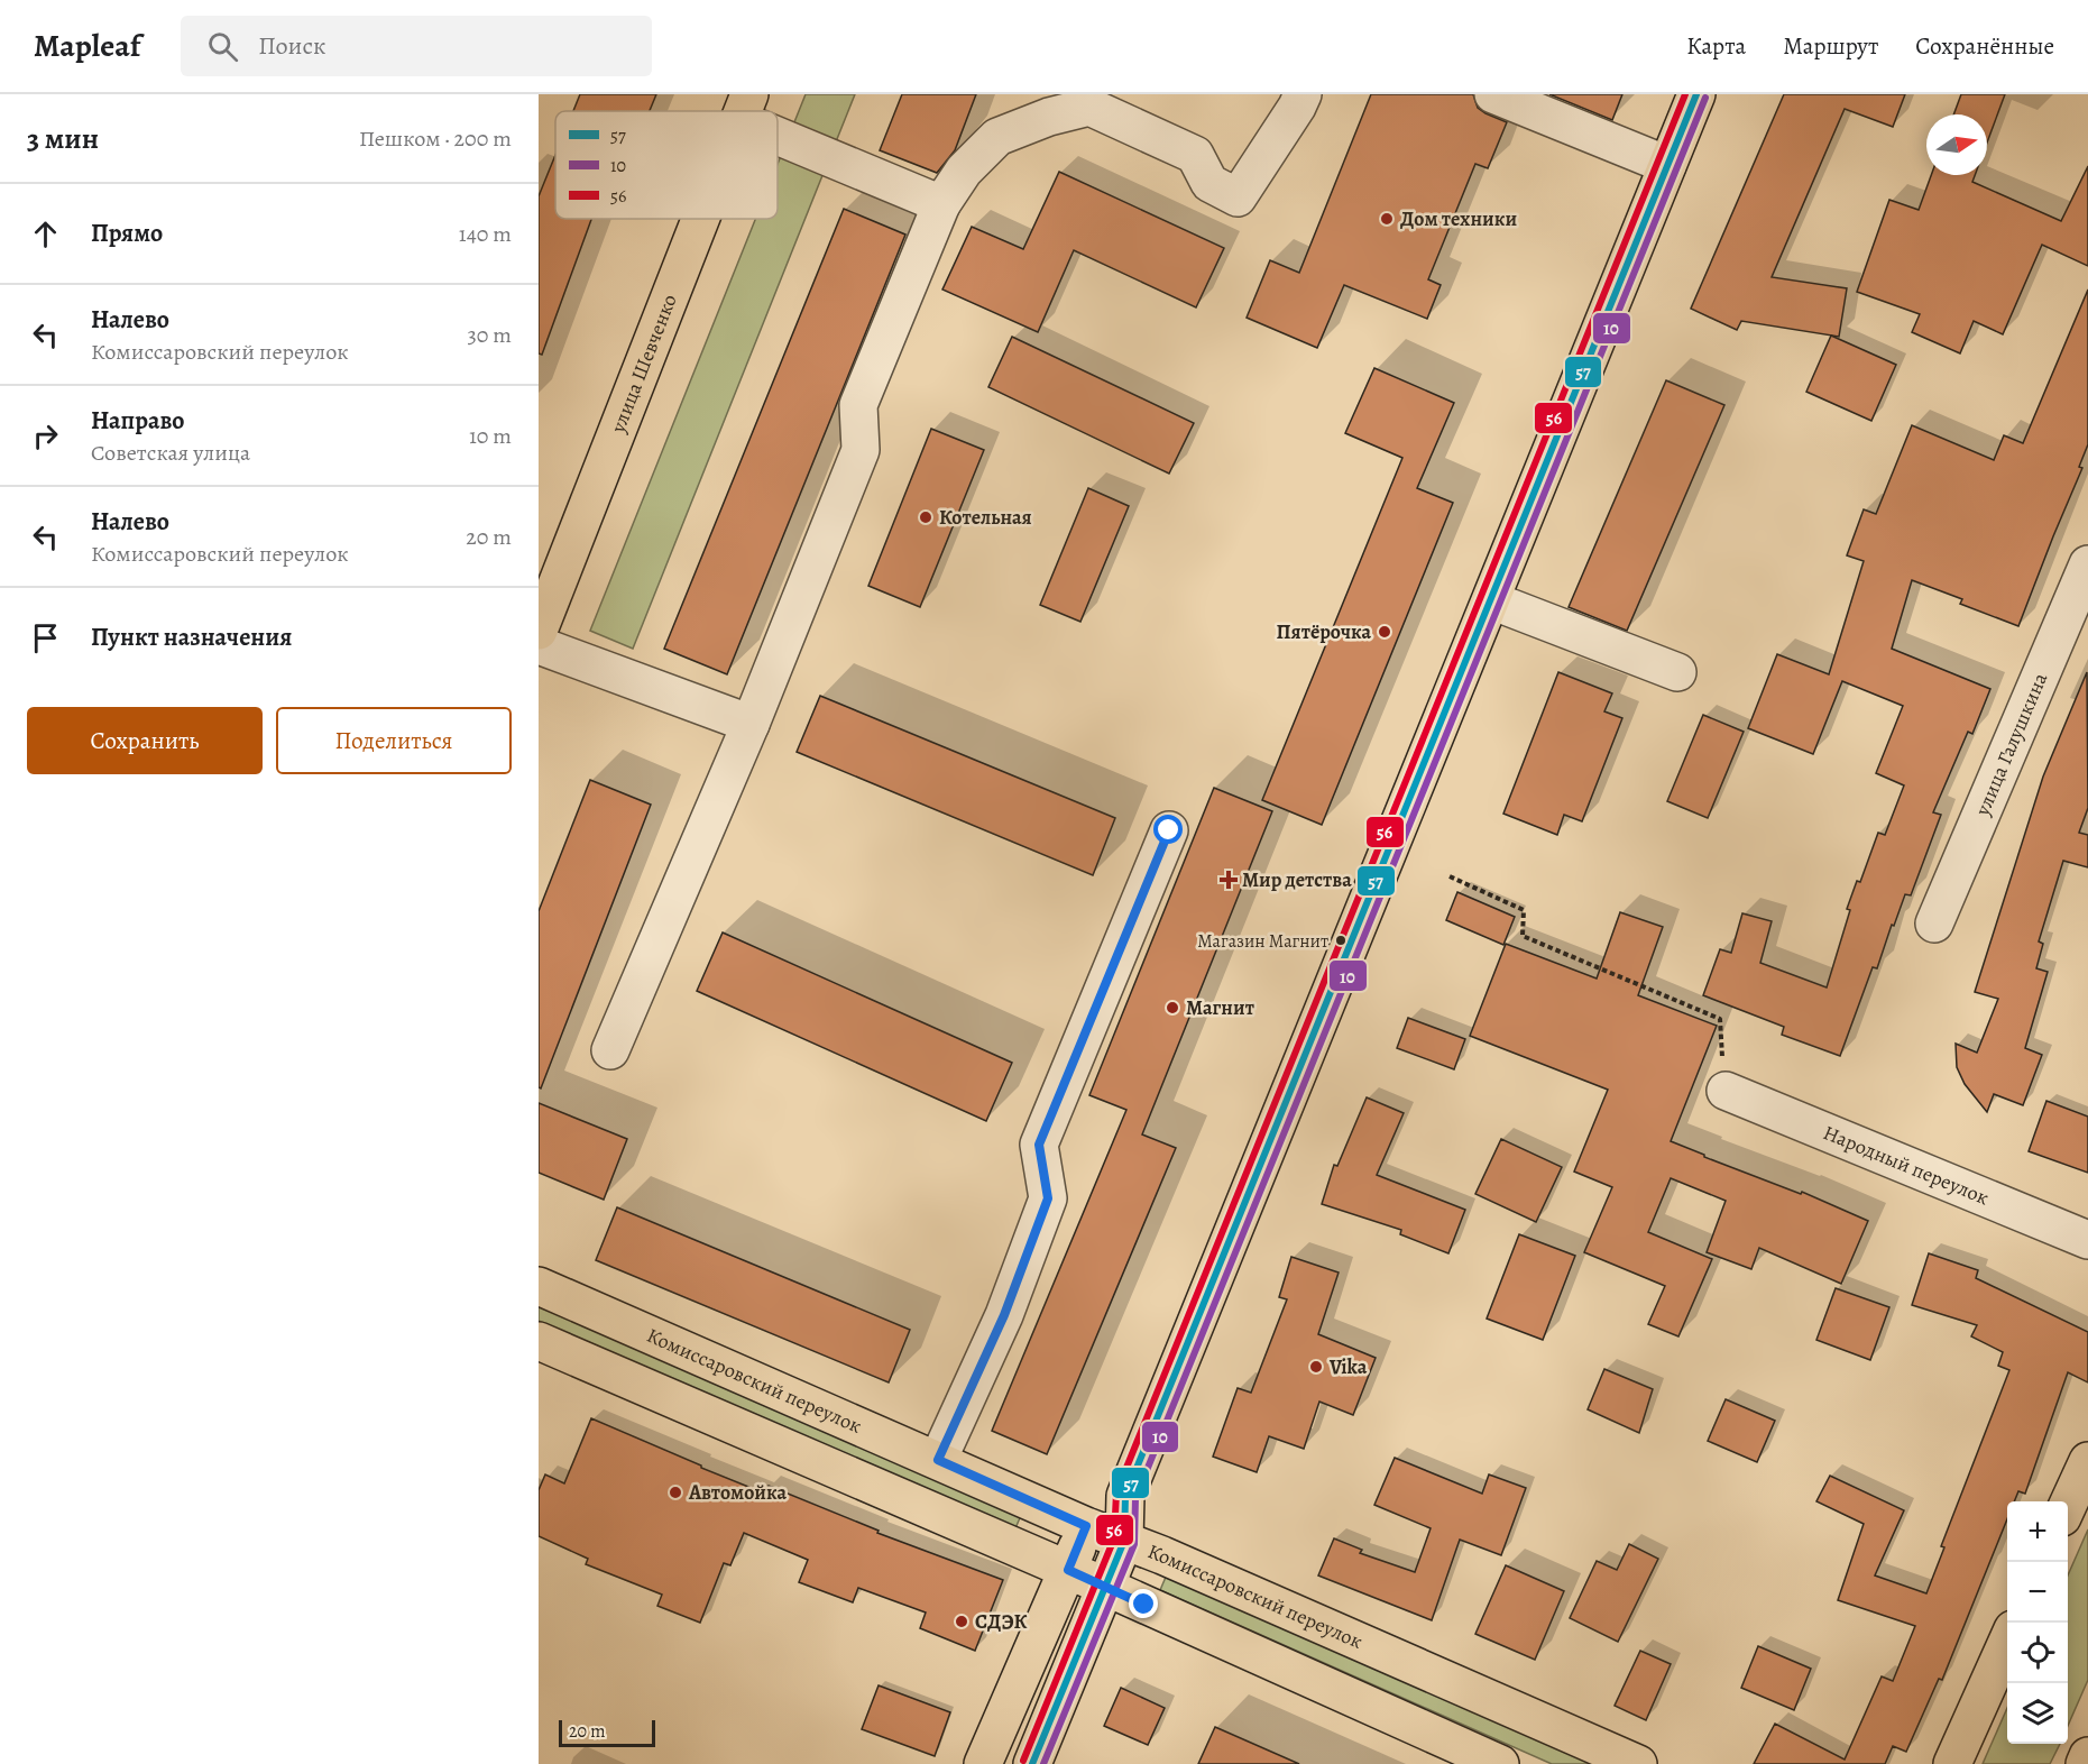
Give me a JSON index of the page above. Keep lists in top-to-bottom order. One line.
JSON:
{"streets":{"main road":["улица Шевченко","Комиссаровский переулок"],"street":["улица Галушкина","Народный переулок"]},"places":{"other":["Дом техники","Котельная","Пятёрочка","Магазин Магнит","Магнит","Vika","Автомойка","СДЭК"],"health":["Мир детства"]},"lines":["transit line 57","transit line 56","transit line 10"],"legend":["57","10","56"],"scale_bar":"20 m","north":"right","page":{"header":"Mapleaf","search":"Поиск","nav":["Карта","Маршрут","Сохранённые"],"heading":["3 мин","Пешком · 200 m"],"list":[["Прямо","140 m"],["Налево","Комиссаровский переулок","30 m"],["Направо","Советская улица","10 m"],["Налево","Комиссаровский переулок","20 m"],"Пункт назначения"],"buttons":["Сохранить","Поделиться"],"map_buttons":["+","−"],"scale":"20 m"}}
